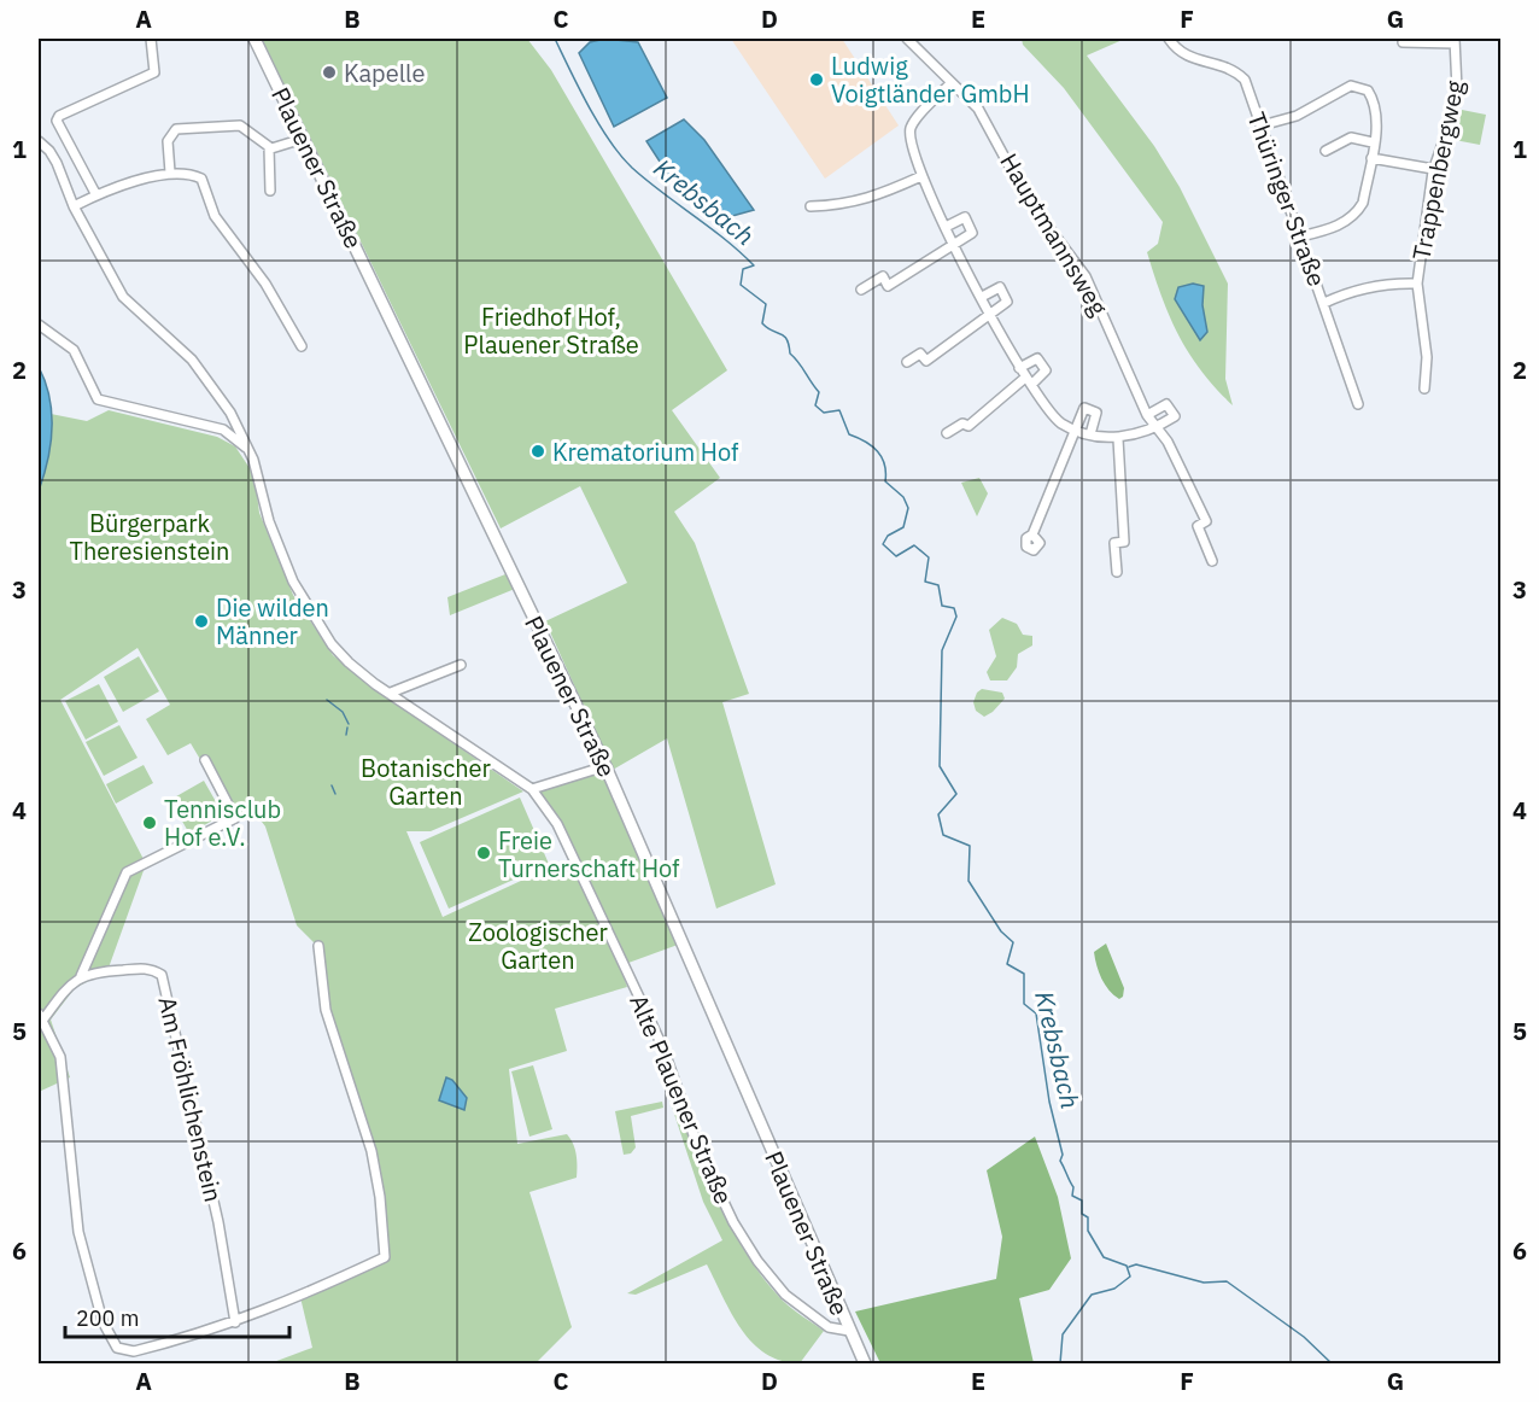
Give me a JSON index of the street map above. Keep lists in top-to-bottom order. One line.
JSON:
{"streets":{"main road":["Plauener Straße"],"street":["Trappenbergweg","Thüringer Straße","Hauptmannsweg","Am Fröhlichenstein","Alte Plauener Straße"]},"crossings":[["Plauener Straße","Alte Plauener Straße"]],"water":["Krebsbach"],"parks":["Friedhof Hof, Plauener Straße","Bürgerpark Theresienstein","Botanischer Garten","Zoologischer Garten"],"places":["Kapelle","Ludwig Voigtländer GmbH","Krematorium Hof","Die wilden Männer","Tennisclub Hof e.V.","Freie Turnerschaft Hof"],"scale_bar":"200 m","grid":{"columns":["A","B","C","D","E","F","G"],"rows":["1","2","3","4","5","6"]}}
